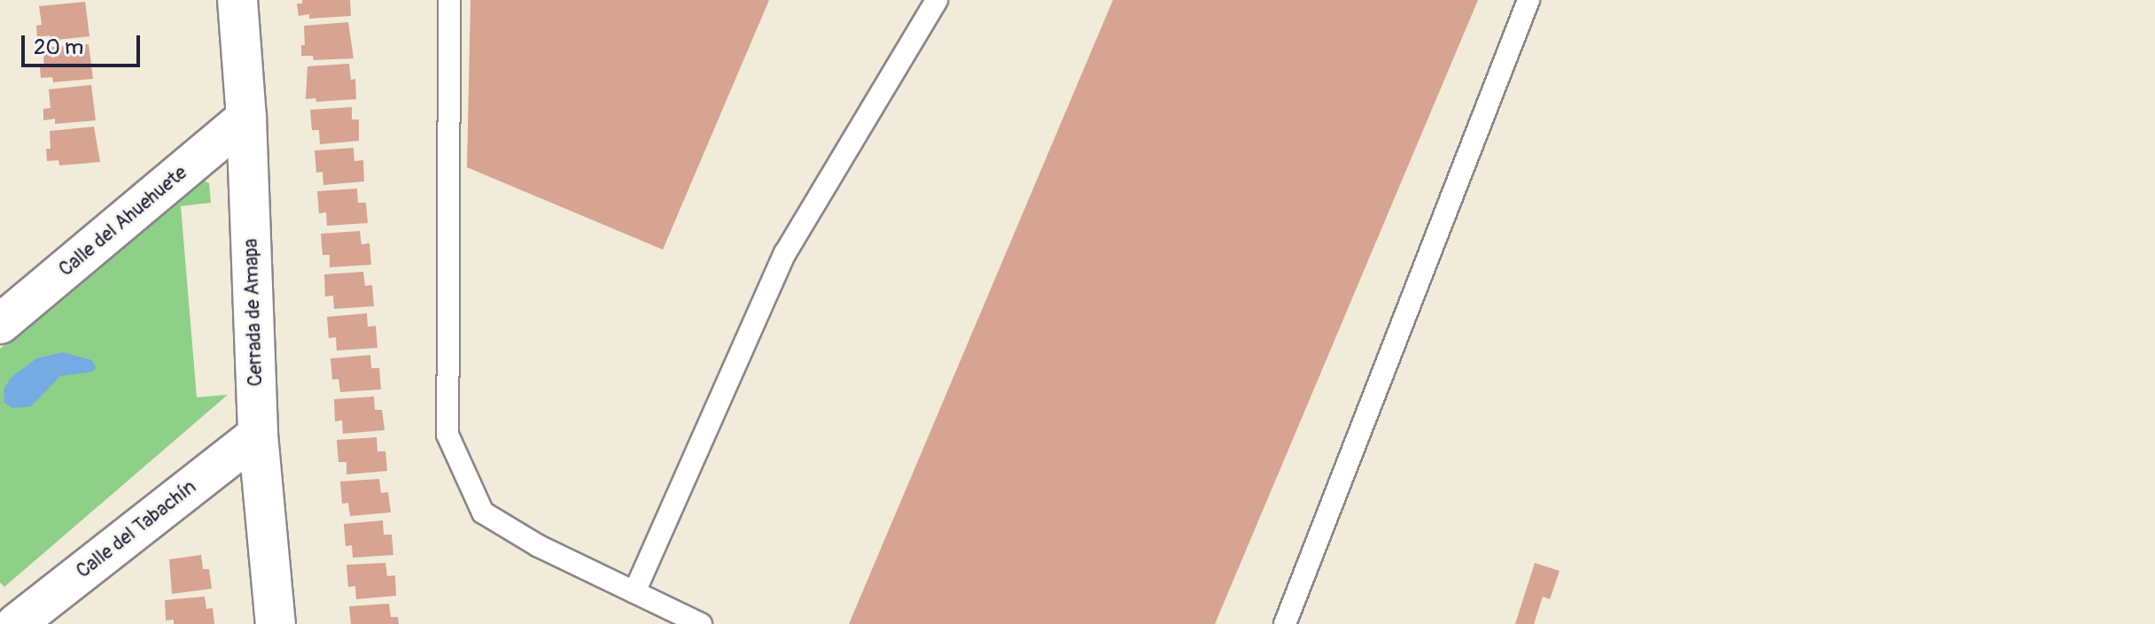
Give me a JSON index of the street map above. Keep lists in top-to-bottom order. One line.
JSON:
{"streets":{"street":["Calle del Ahuehuete","Cerrada de Amapa","Calle del Tabachín"]},"crossings":[["Calle del Ahuehuete","Cerrada de Amapa"],["Cerrada de Amapa","Calle del Tabachín"]],"scale_bar":"20 m"}
